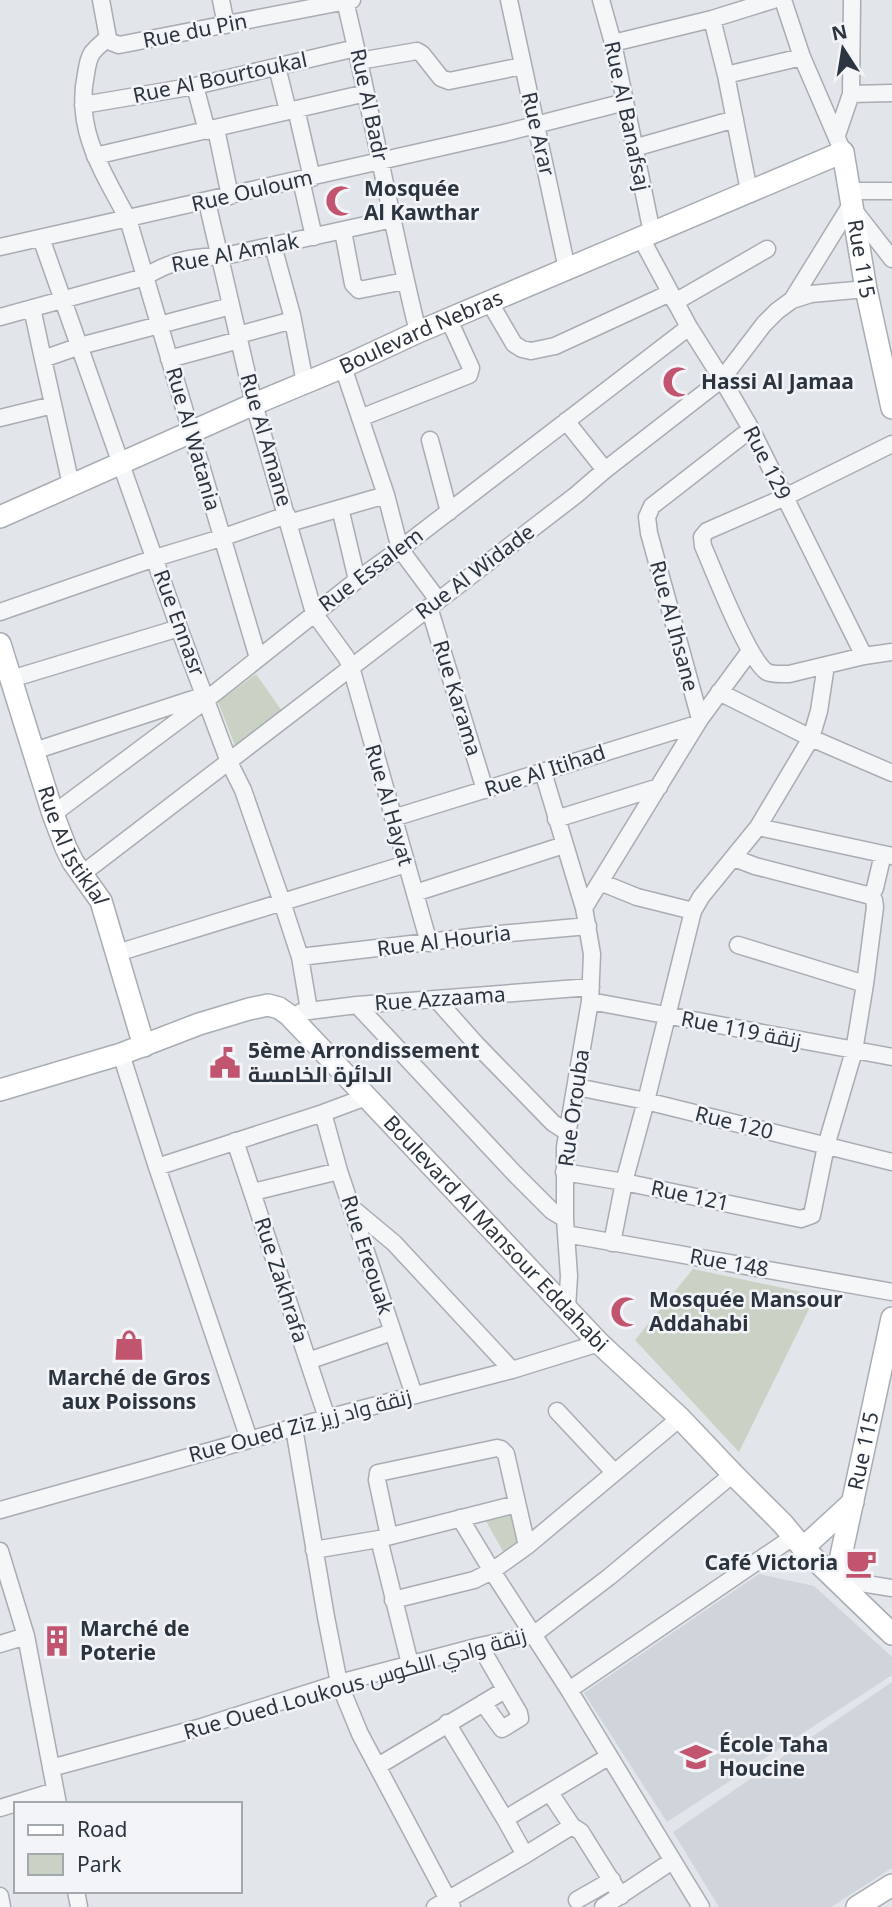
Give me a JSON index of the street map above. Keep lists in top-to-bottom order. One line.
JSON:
{"streets":{"street":["Rue du Pin","Rue Al Bourtoukal","Rue Al Badr","Rue Al Banafsaj","Rue Arar","Rue Ouloum","Rue Al Amlak","Rue 115","Boulevard Nebras","Rue Al Watania","Rue Al Amane","Rue 129","Rue Essalem","Rue Al Widade","Rue Ennasr","Rue Al Ihsane","Rue Karama","Rue Al Itihad","Rue Al Hayat","Rue Al Istiklal","Rue Al Houria","Rue Azzaama","Rue 119 زنقة","Rue Orouba","Rue 120","Rue 121","Boulevard Al Mansour Eddahabi","Rue Ereouak","Rue 148","Rue Zakhrafa","Rue Oued Ziz زنقة واد زيز","Rue Oued Loukous زنقة وادي اللكوس"]},"crossings":[["Rue du Pin","Rue Al Badr"],["Rue du Pin","Rue Al Watania"],["Rue Al Bourtoukal","Rue Al Badr"],["Rue Al Bourtoukal","Rue Arar"],["Rue Al Bourtoukal","Rue Al Watania"],["Rue Al Badr","Rue Ouloum"],["Rue Al Badr","Rue Al Amlak"],["Rue Al Badr","Boulevard Nebras"],["Rue Al Banafsaj","Rue Ouloum"],["Rue Al Banafsaj","Boulevard Nebras"],["Rue Al Banafsaj","Rue 129"],["Rue Arar","Rue Ouloum"],["Rue Arar","Boulevard Nebras"],["Rue Ouloum","Rue Al Watania"],["Rue Ouloum","Rue Al Amane"],["Rue Ouloum","Rue Ennasr"],["Rue Al Amlak","Rue Al Watania"],["Rue Al Amlak","Rue Al Amane"],["Rue Al Amlak","Rue Ennasr"],["Rue 115","Boulevard Nebras"],["Rue 115","Rue Al Widade"],["Rue 115","Boulevard Al Mansour Eddahabi"],["Boulevard Nebras","Rue Al Watania"],["Boulevard Nebras","Rue Al Amane"],["Boulevard Nebras","Rue 129"],["Boulevard Nebras","Rue Ennasr"],["Rue Al Watania","Rue Essalem"],["Rue Al Amane","Rue Essalem"],["Rue Al Amane","Rue Al Widade"],["Rue Al Amane","Rue Al Hayat"],["Rue 129","Rue Essalem"],["Rue 129","Rue Al Widade"],["Rue 129","Rue Al Ihsane"],["Rue Essalem","Rue Ennasr"],["Rue Essalem","Rue Karama"],["Rue Essalem","Rue Al Istiklal"],["Rue Al Widade","Rue Ennasr"],["Rue Al Widade","Rue Karama"],["Rue Al Widade","Rue Al Hayat"],["Rue Al Widade","Rue Al Istiklal"],["Rue Ennasr","Rue Al Houria"],["Rue Ennasr","Rue Azzaama"],["Rue Ennasr","Boulevard Al Mansour Eddahabi"],["Rue Al Ihsane","Rue Al Itihad"],["Rue Karama","Rue Al Itihad"],["Rue Al Itihad","Rue Al Hayat"],["Rue Al Itihad","Rue Orouba"],["Rue Al Hayat","Rue Al Houria"],["Rue Al Houria","Rue Orouba"],["Rue Azzaama","Rue 119 زنقة"],["Rue Azzaama","Rue Orouba"],["Rue Azzaama","Boulevard Al Mansour Eddahabi"],["Rue 119 زنقة","Rue Orouba"],["Rue Orouba","Rue 120"],["Rue Orouba","Rue 121"],["Rue Orouba","Boulevard Al Mansour Eddahabi"],["Rue Orouba","Rue 148"],["Rue 120","Rue 121"],["Boulevard Al Mansour Eddahabi","Rue Oued Ziz زنقة واد زيز"],["Boulevard Al Mansour Eddahabi","Rue Oued Loukous زنقة وادي اللكوس"],["Rue Ereouak","Rue Oued Ziz زنقة واد زيز"],["Rue Zakhrafa","Rue Oued Ziz زنقة واد زيز"]],"places":{"mosque":["Mosquée Al Kawthar","Hassi Al Jamaa","Mosquée Mansour Addahabi"],"public building":["5ème Arrondissement الدائرة الخامسة"],"shop":["Marché de Gros aux Poissons"],"cafe":["Café Victoria"],"building":["Marché de Poterie"],"school or university":["École Taha Houcine"]},"legend":["Road","Park"],"north":"top"}
